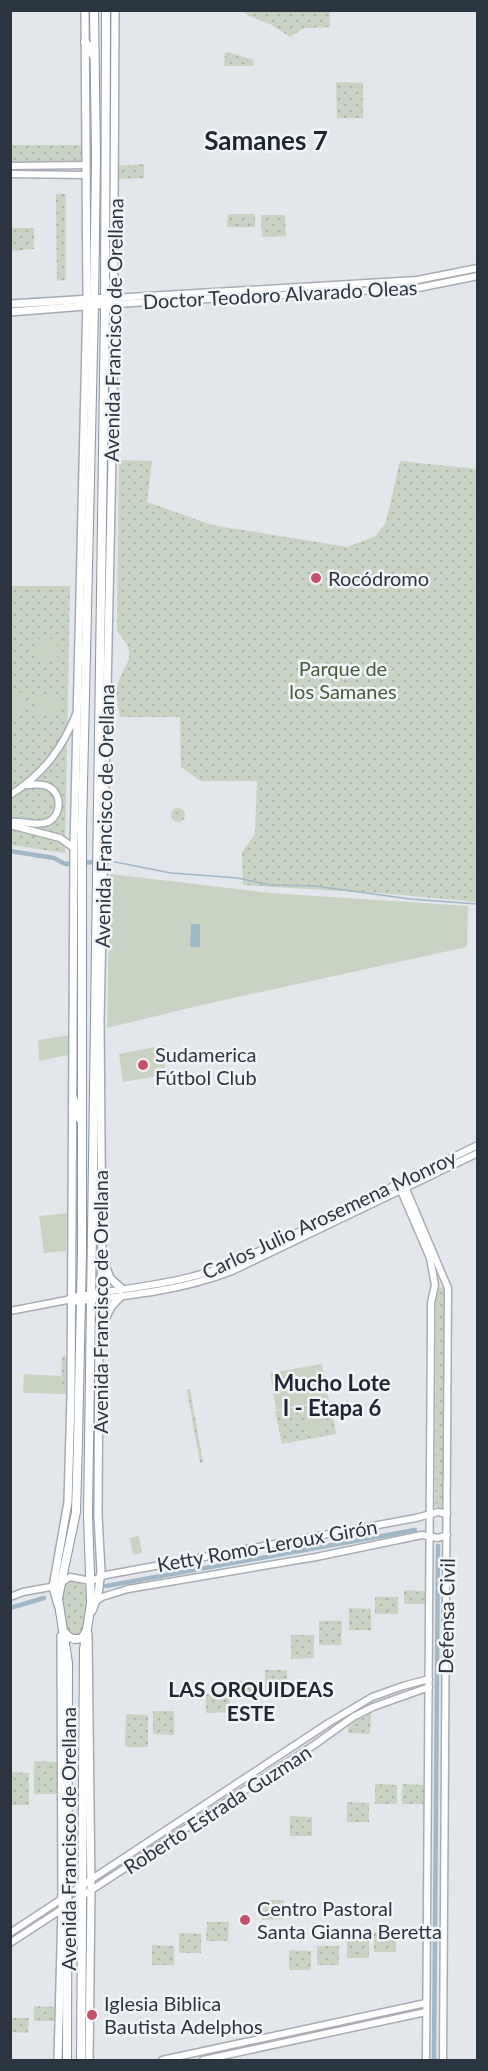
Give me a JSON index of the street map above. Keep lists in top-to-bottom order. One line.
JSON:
{"streets":{"highway":["Avenida Francisco de Orellana"],"main road":["Doctor Teodoro Alvarado Oleas"],"street":["Carlos Julio Arosemena Monroy","Ketty Romo-Leroux Girón","Defensa Civil","Roberto Estrada Guzman"]},"crossings":[["Doctor Teodoro Alvarado Oleas","Avenida Francisco de Orellana"],["Avenida Francisco de Orellana","Carlos Julio Arosemena Monroy"],["Avenida Francisco de Orellana","Ketty Romo-Leroux Girón"],["Avenida Francisco de Orellana","Roberto Estrada Guzman"],["Carlos Julio Arosemena Monroy","Defensa Civil"],["Ketty Romo-Leroux Girón","Defensa Civil"],["Defensa Civil","Roberto Estrada Guzman"]],"districts":["Samanes 7","Mucho Lote I - Etapa 6","LAS ORQUIDEAS ESTE"],"parks":["Parque de los Samanes"],"places":["Rocódromo","Sudamerica Fútbol Club","Centro Pastoral Santa Gianna Beretta","Iglesia Biblica Bautista Adelphos"]}
